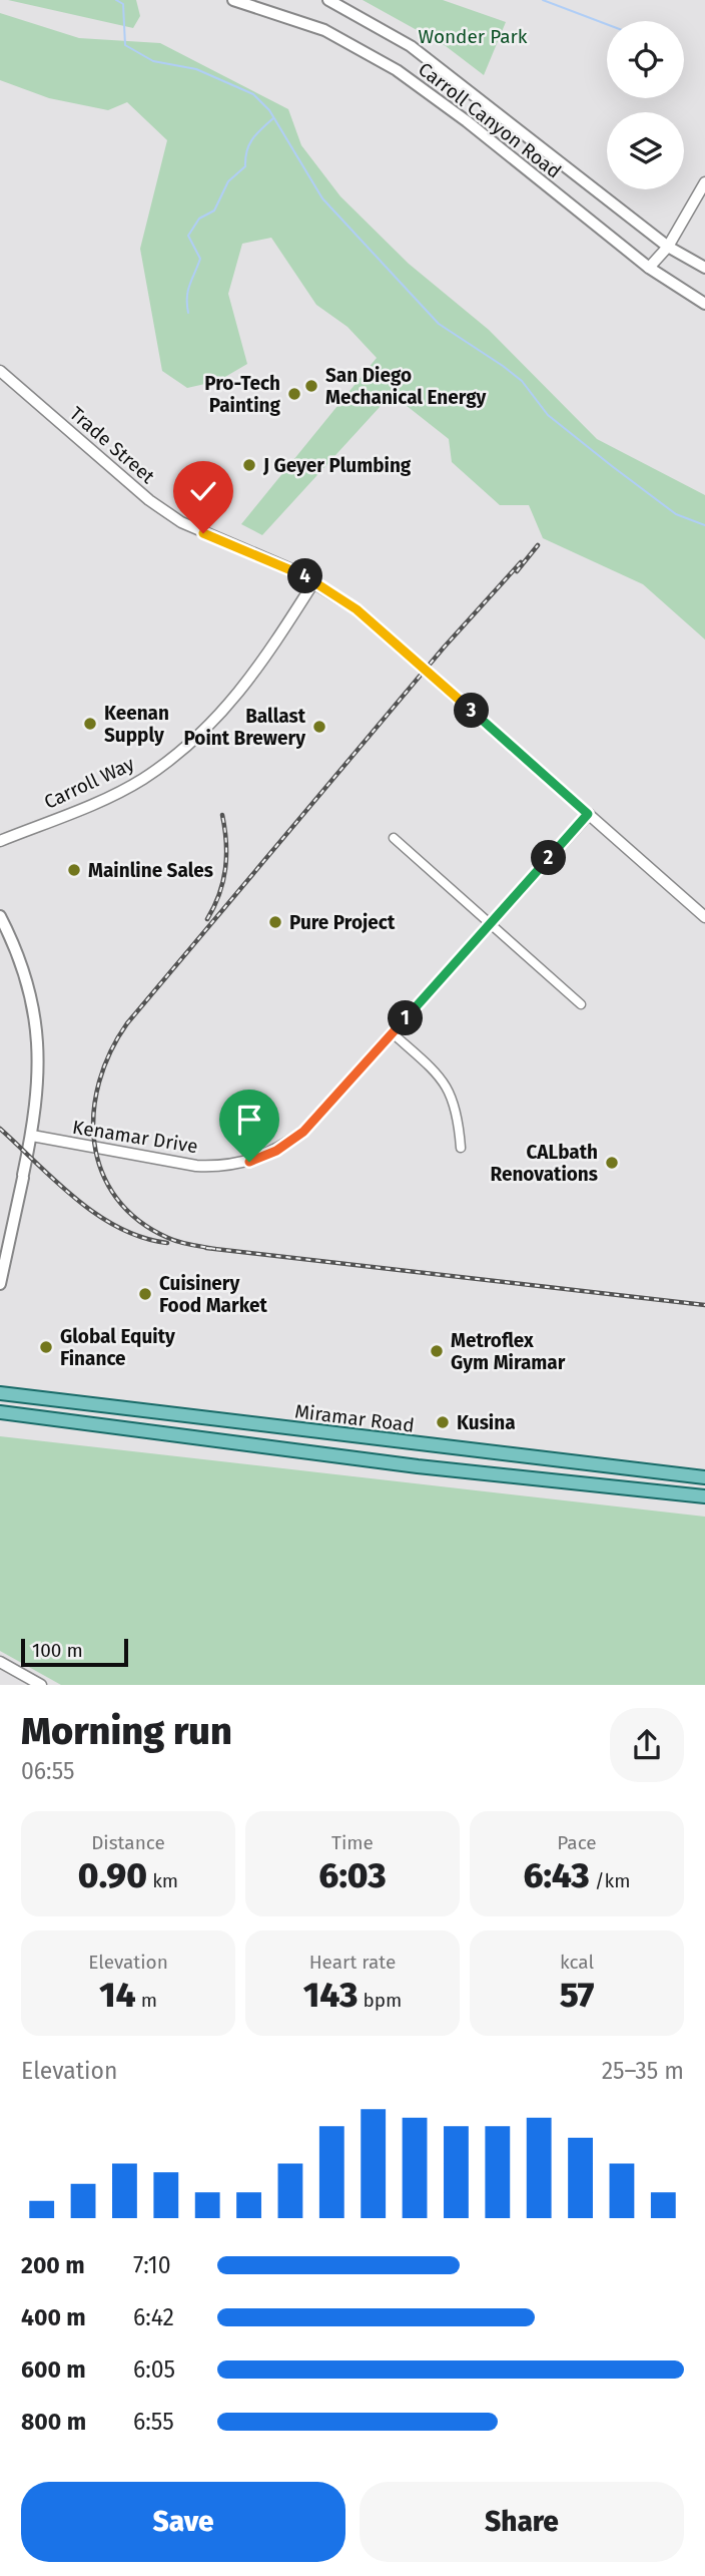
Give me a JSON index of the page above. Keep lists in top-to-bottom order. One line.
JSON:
{"streets":{"main road":["Carroll Canyon Road","Miramar Road"],"street":["Trade Street","Carroll Way","Kenamar Drive"]},"crossings":[["Trade Street","Carroll Way"],["Trade Street","Kenamar Drive"]],"parks":["Wonder Park"],"places":["San Diego Mechanical Energy","Pro-Tech Painting","J Geyer Plumbing","Keenan Supply","Ballast Point Brewery","Mainline Sales","Pure Project","CALbath Renovations","Cuisinery Food Market","Global Equity Finance","Metroflex Gym Miramar","Kusina"],"scale_bar":"100 m","page":{"pins":["4","3","2","1"],"scale":"100 m","heading":["Morning run","06:55"],"stats":[["Distance","0.90 km"],["Time","6:03"],["Pace","6:43 /km"],["Elevation","14 m"],["Heart rate","143 bpm"],["kcal","57"]],"chart":["Elevation","25–35 m"],"list":[{"name":"200 m","note":"7:10"},{"name":"400 m","note":"6:42"},{"name":"600 m","note":"6:05"},{"name":"800 m","note":"6:55"}],"buttons":["Save","Share"]}}
